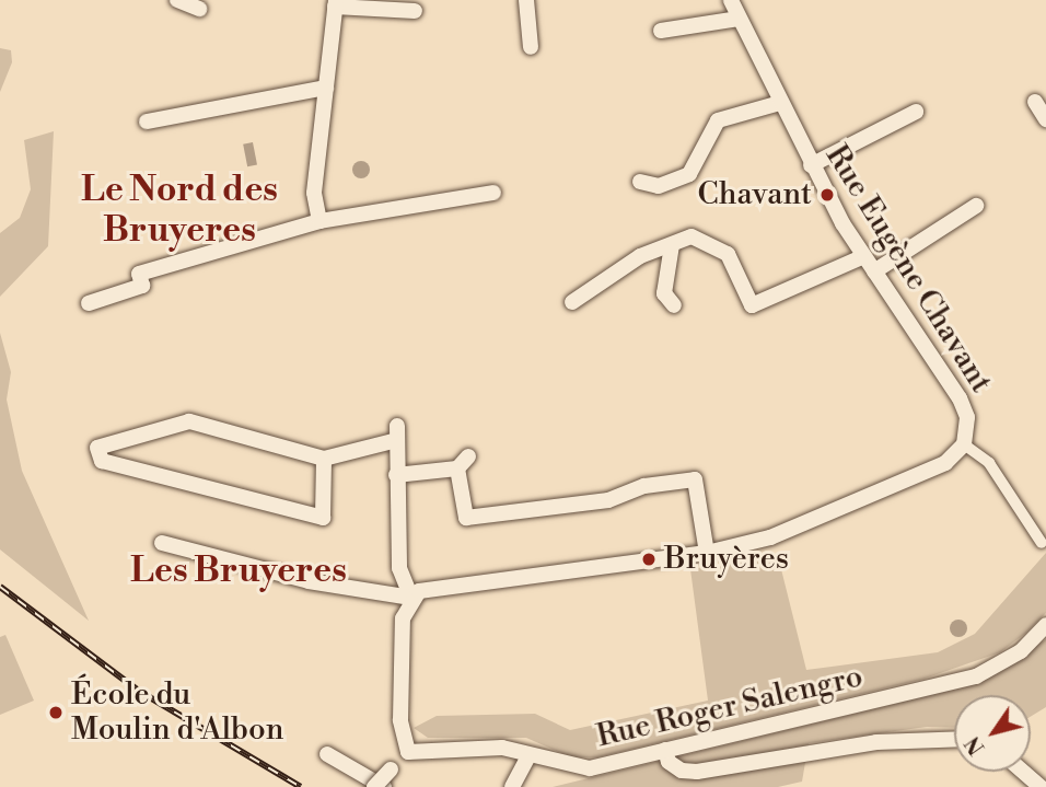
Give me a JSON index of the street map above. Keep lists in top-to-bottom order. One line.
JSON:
{"streets":{"street":["Rue Eugène Chavant","Rue Roger Salengro"]},"districts":["Le Nord des Bruyeres","Les Bruyeres"],"places":["Chavant","Bruyères","École du Moulin d'Albon"],"north":"bottom left"}
